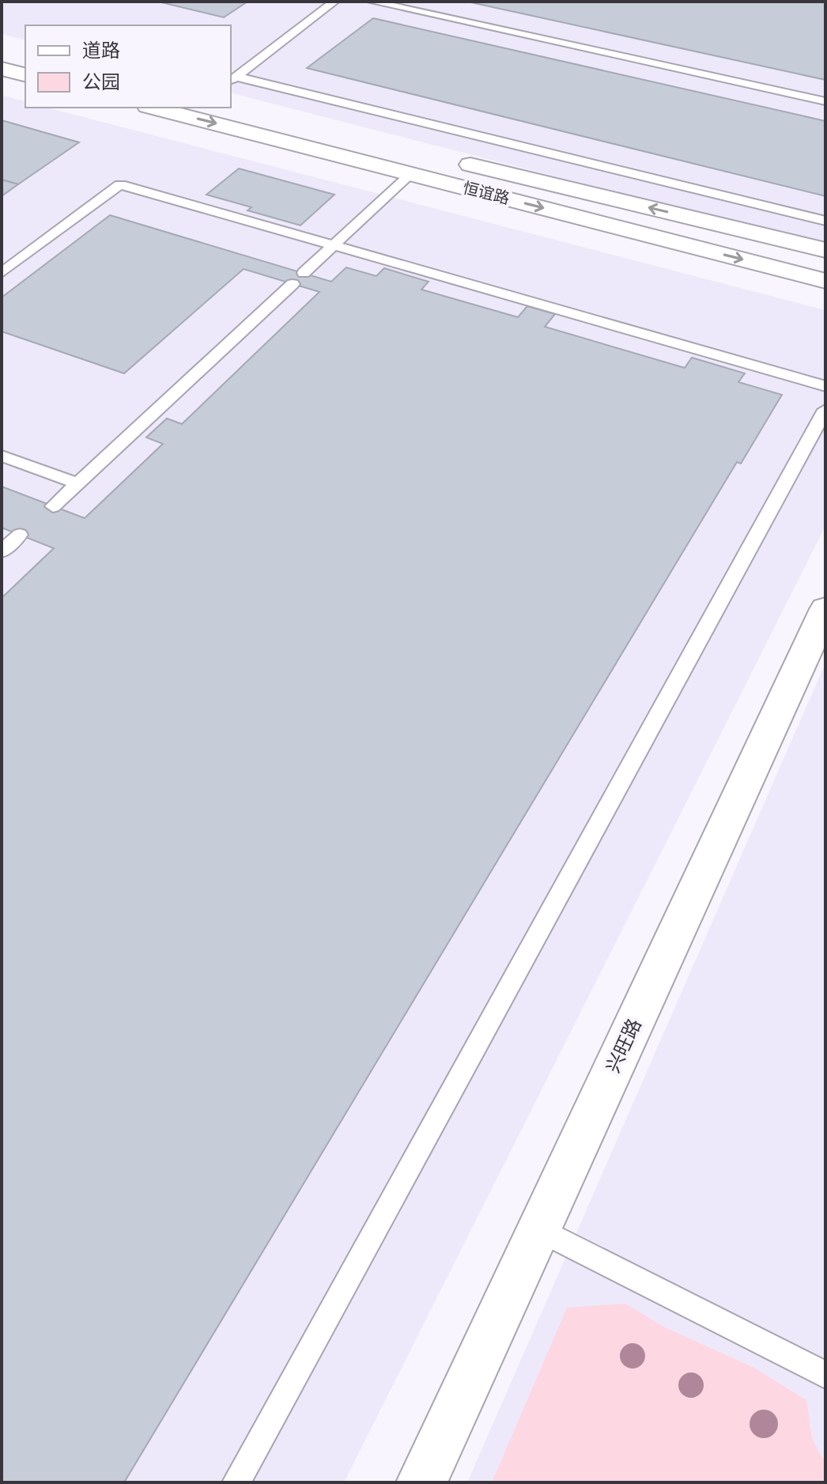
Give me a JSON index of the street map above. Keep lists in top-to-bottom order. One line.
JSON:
{"streets":{"main road":["恒谊路","兴旺路"]},"legend":["道路","公园"]}
